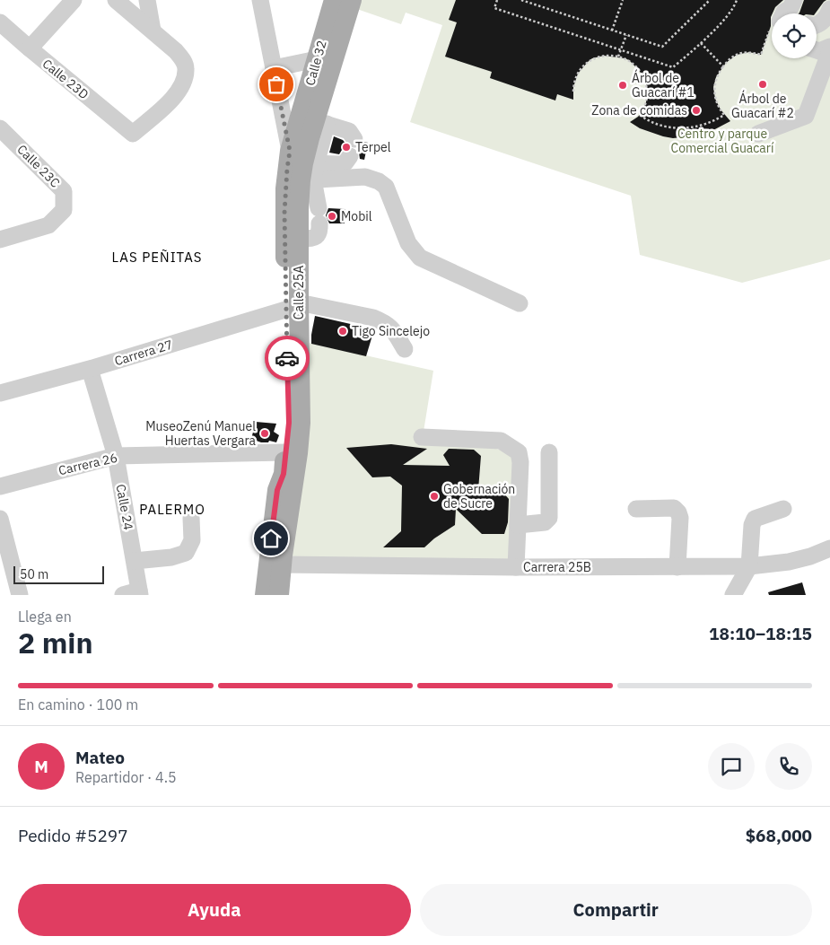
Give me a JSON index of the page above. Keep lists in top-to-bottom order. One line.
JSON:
{"streets":{"main road":["Calle 32","Calle 25A"],"street":["Calle 23D","Calle 23C","Carrera 27","Carrera 26","Calle 24","Carrera 25B"]},"crossings":[["Calle 32","Calle 25A"],["Calle 25A","Carrera 27"],["Calle 25A","Carrera 26"],["Calle 25A","Carrera 25B"],["Carrera 27","Calle 24"],["Carrera 26","Calle 24"]],"districts":["LAS PEÑITAS","PALERMO"],"parks":["Centro y parque Comercial Guacarí"],"places":["Árbol de Guacarí #2","Árbol de Guacarí #1","Zona de comidas","Terpel","Mobil","Tigo Sincelejo","MuseoZenú Manuel Huertas Vergara","Gobernación de Sucre"],"scale_bar":"50 m","page":{"scale":"50 m","heading":["2 min","Llega en","18:10–18:15"],"panel":["Mateo","Repartidor · 4.5","Pedido #5297","$68,000"],"bar":"En camino · 100 m","round":"M","buttons":["Ayuda","Compartir"]}}
